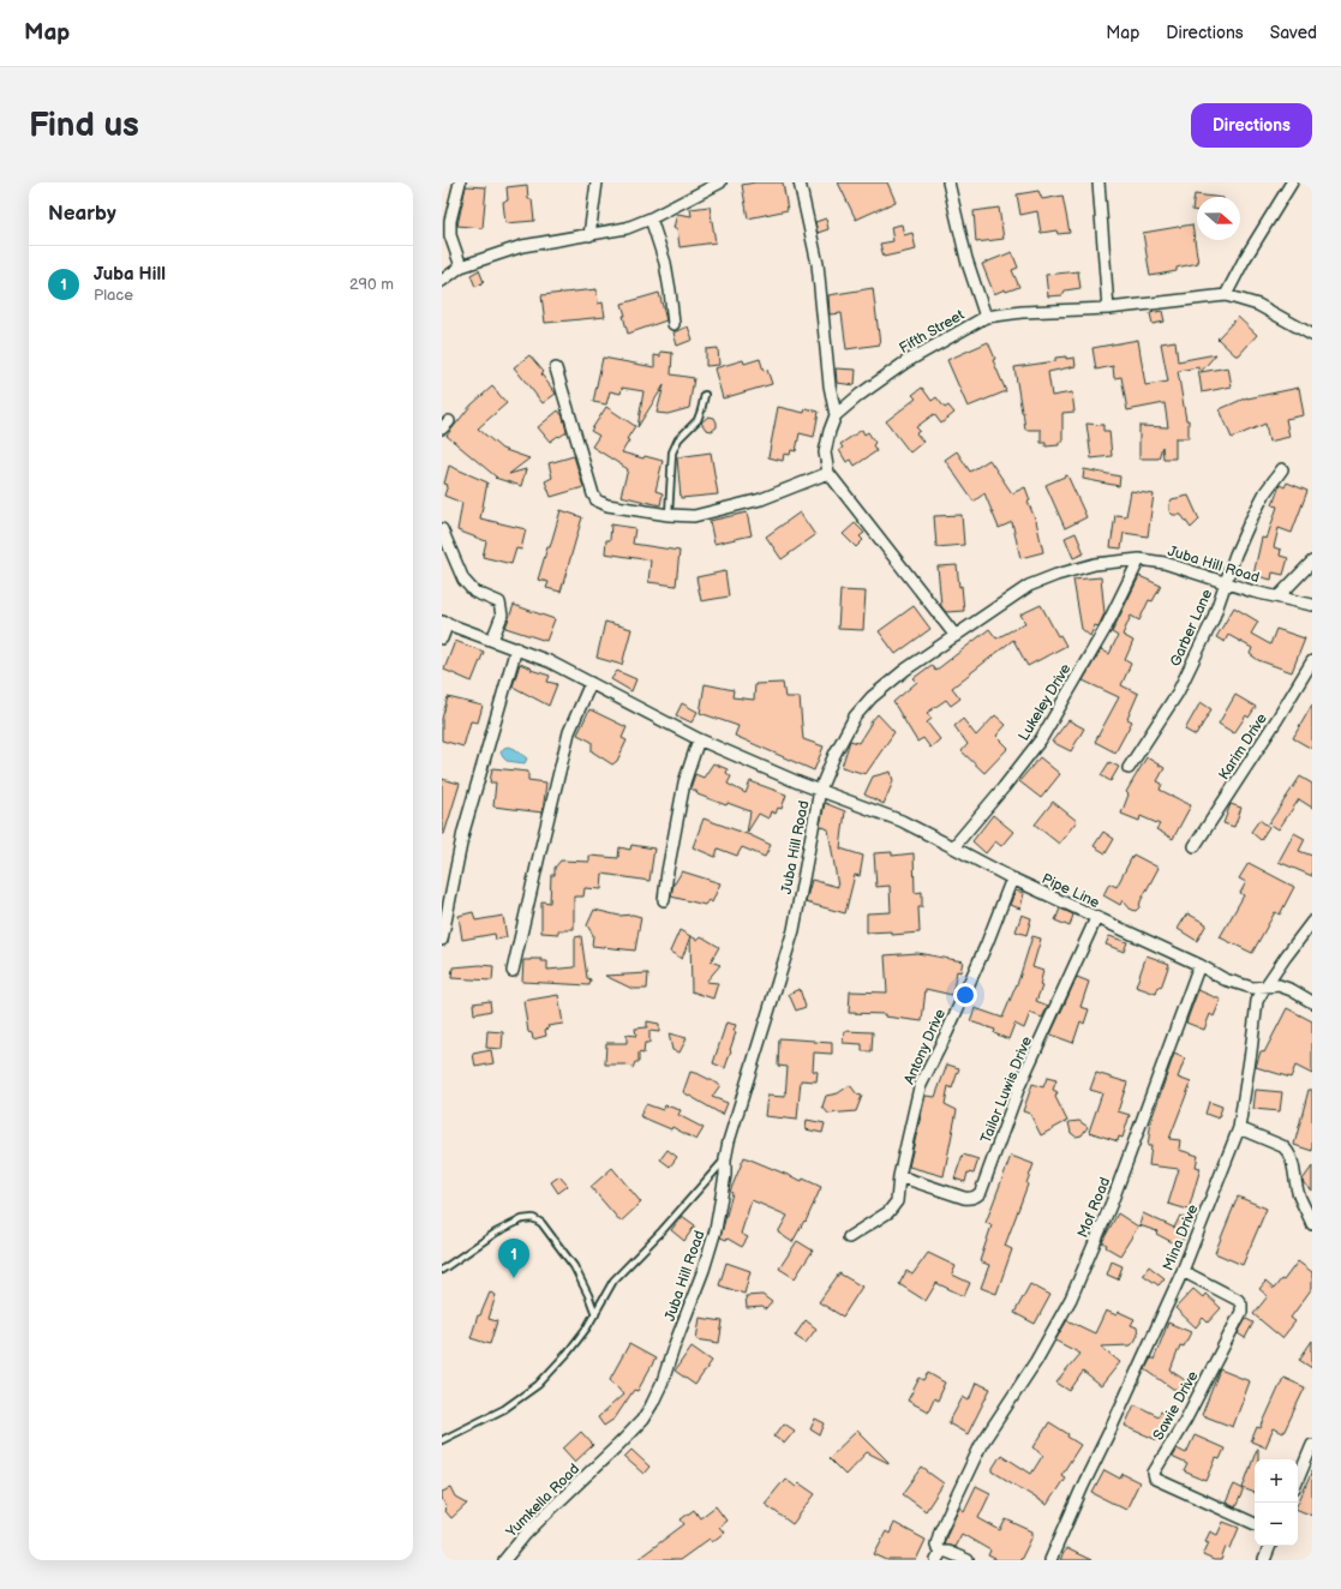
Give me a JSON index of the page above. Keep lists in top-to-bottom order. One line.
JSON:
{"streets":{"street":["Fifth Street","Juba Hill Road","Garber Lane","Lukeley Drive","Karim Drive","Pipe Line","Antony Drive","Tailor Luwis Drive","Mof Road","Mina Drive","Sawie Drive","Yumkella Road"]},"crossings":[["Juba Hill Road","Garber Lane"],["Juba Hill Road","Lukeley Drive"],["Juba Hill Road","Pipe Line"],["Juba Hill Road","Yumkella Road"],["Lukeley Drive","Pipe Line"],["Pipe Line","Antony Drive"],["Pipe Line","Tailor Luwis Drive"],["Pipe Line","Mof Road"],["Pipe Line","Mina Drive"],["Antony Drive","Tailor Luwis Drive"],["Mina Drive","Sawie Drive"]],"north":"right","page":{"header":"Map","nav":["Map","Directions","Saved"],"buttons":"Directions","title":"Find us","heading":"Nearby","list":[{"mark":"1","name":"Juba Hill","note":"Place","value":"290 m"}],"pins":"1","map_buttons":["+","−"]}}
